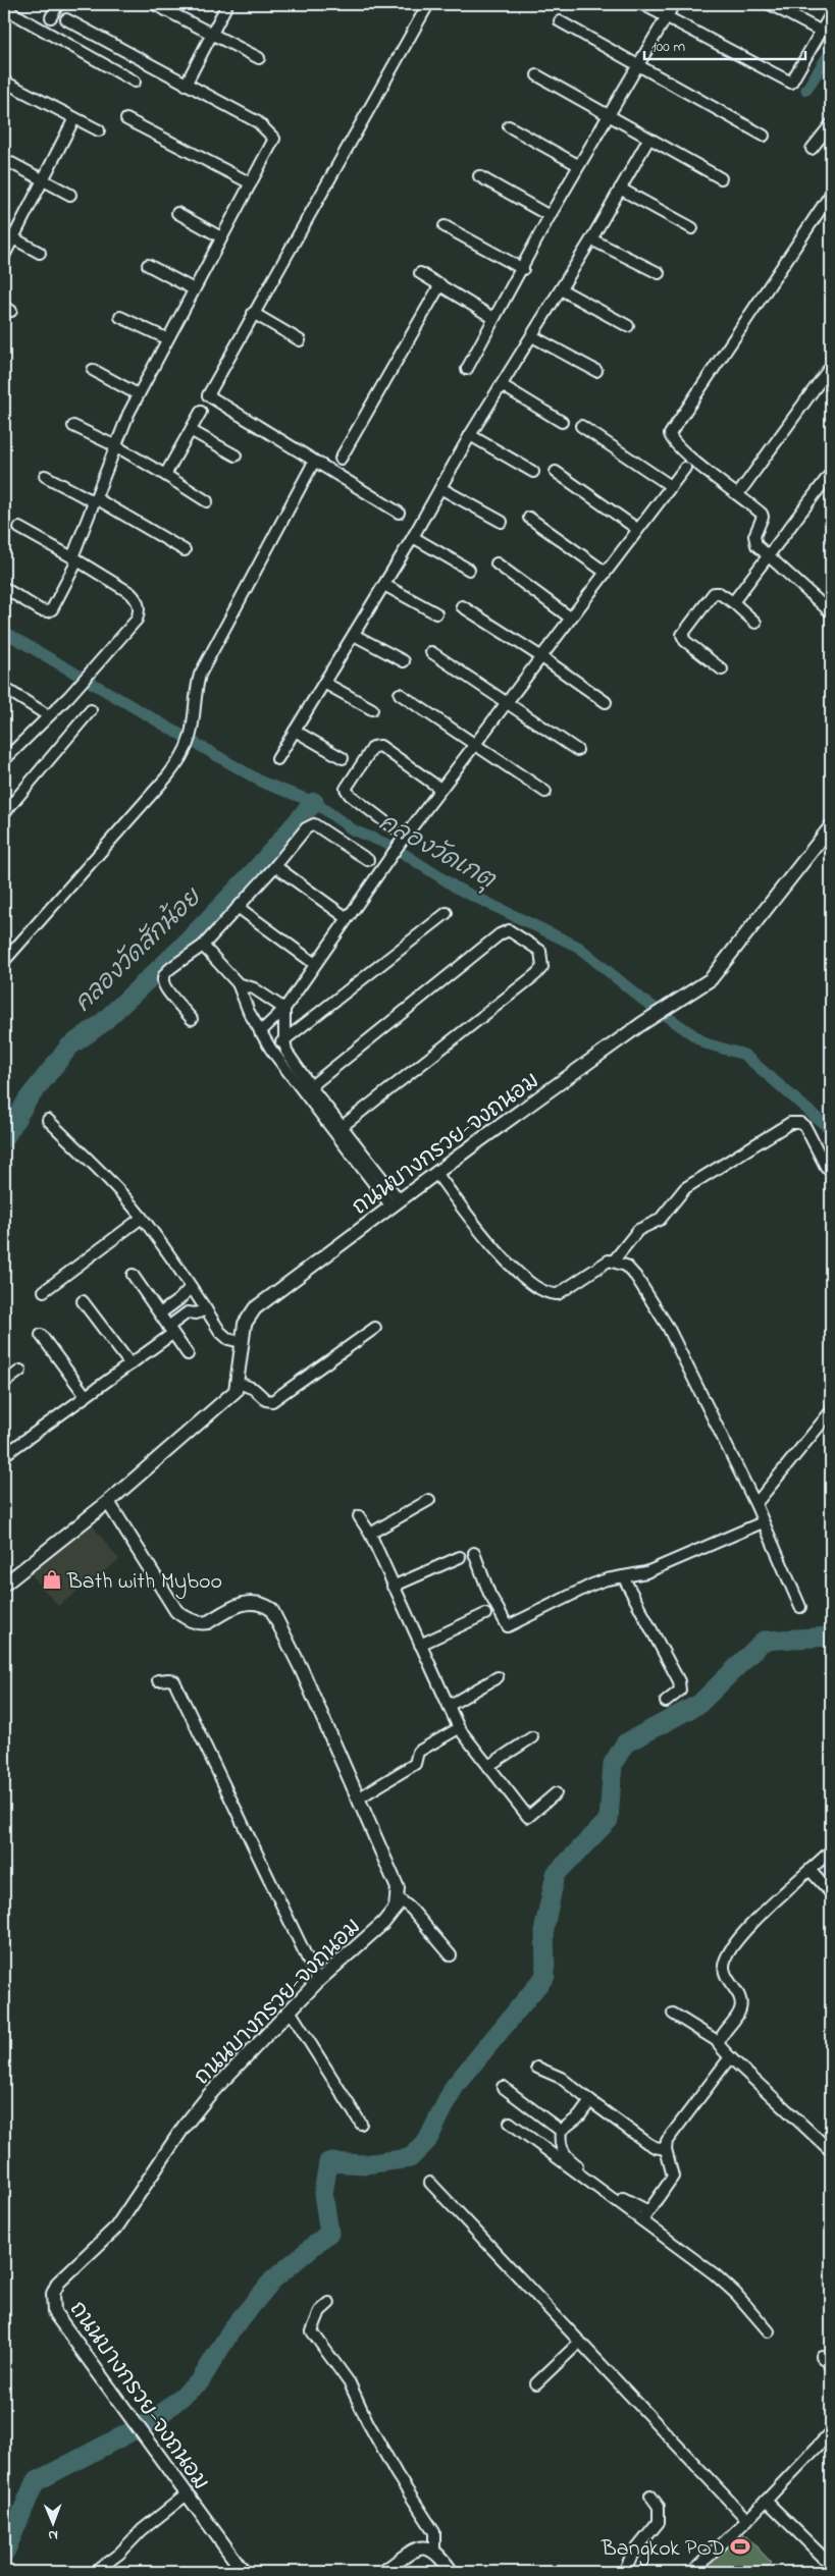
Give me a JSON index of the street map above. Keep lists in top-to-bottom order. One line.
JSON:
{"streets":{"street":["ถนนบางกรวย-จงถนอม"]},"water":["คลองวัดเกตุ","คลองวัดสักน้อย"],"places":{"shop":["Bath with Myboo"],"sports":["Bangkok POD"]},"scale_bar":"100 m","north":"bottom"}
